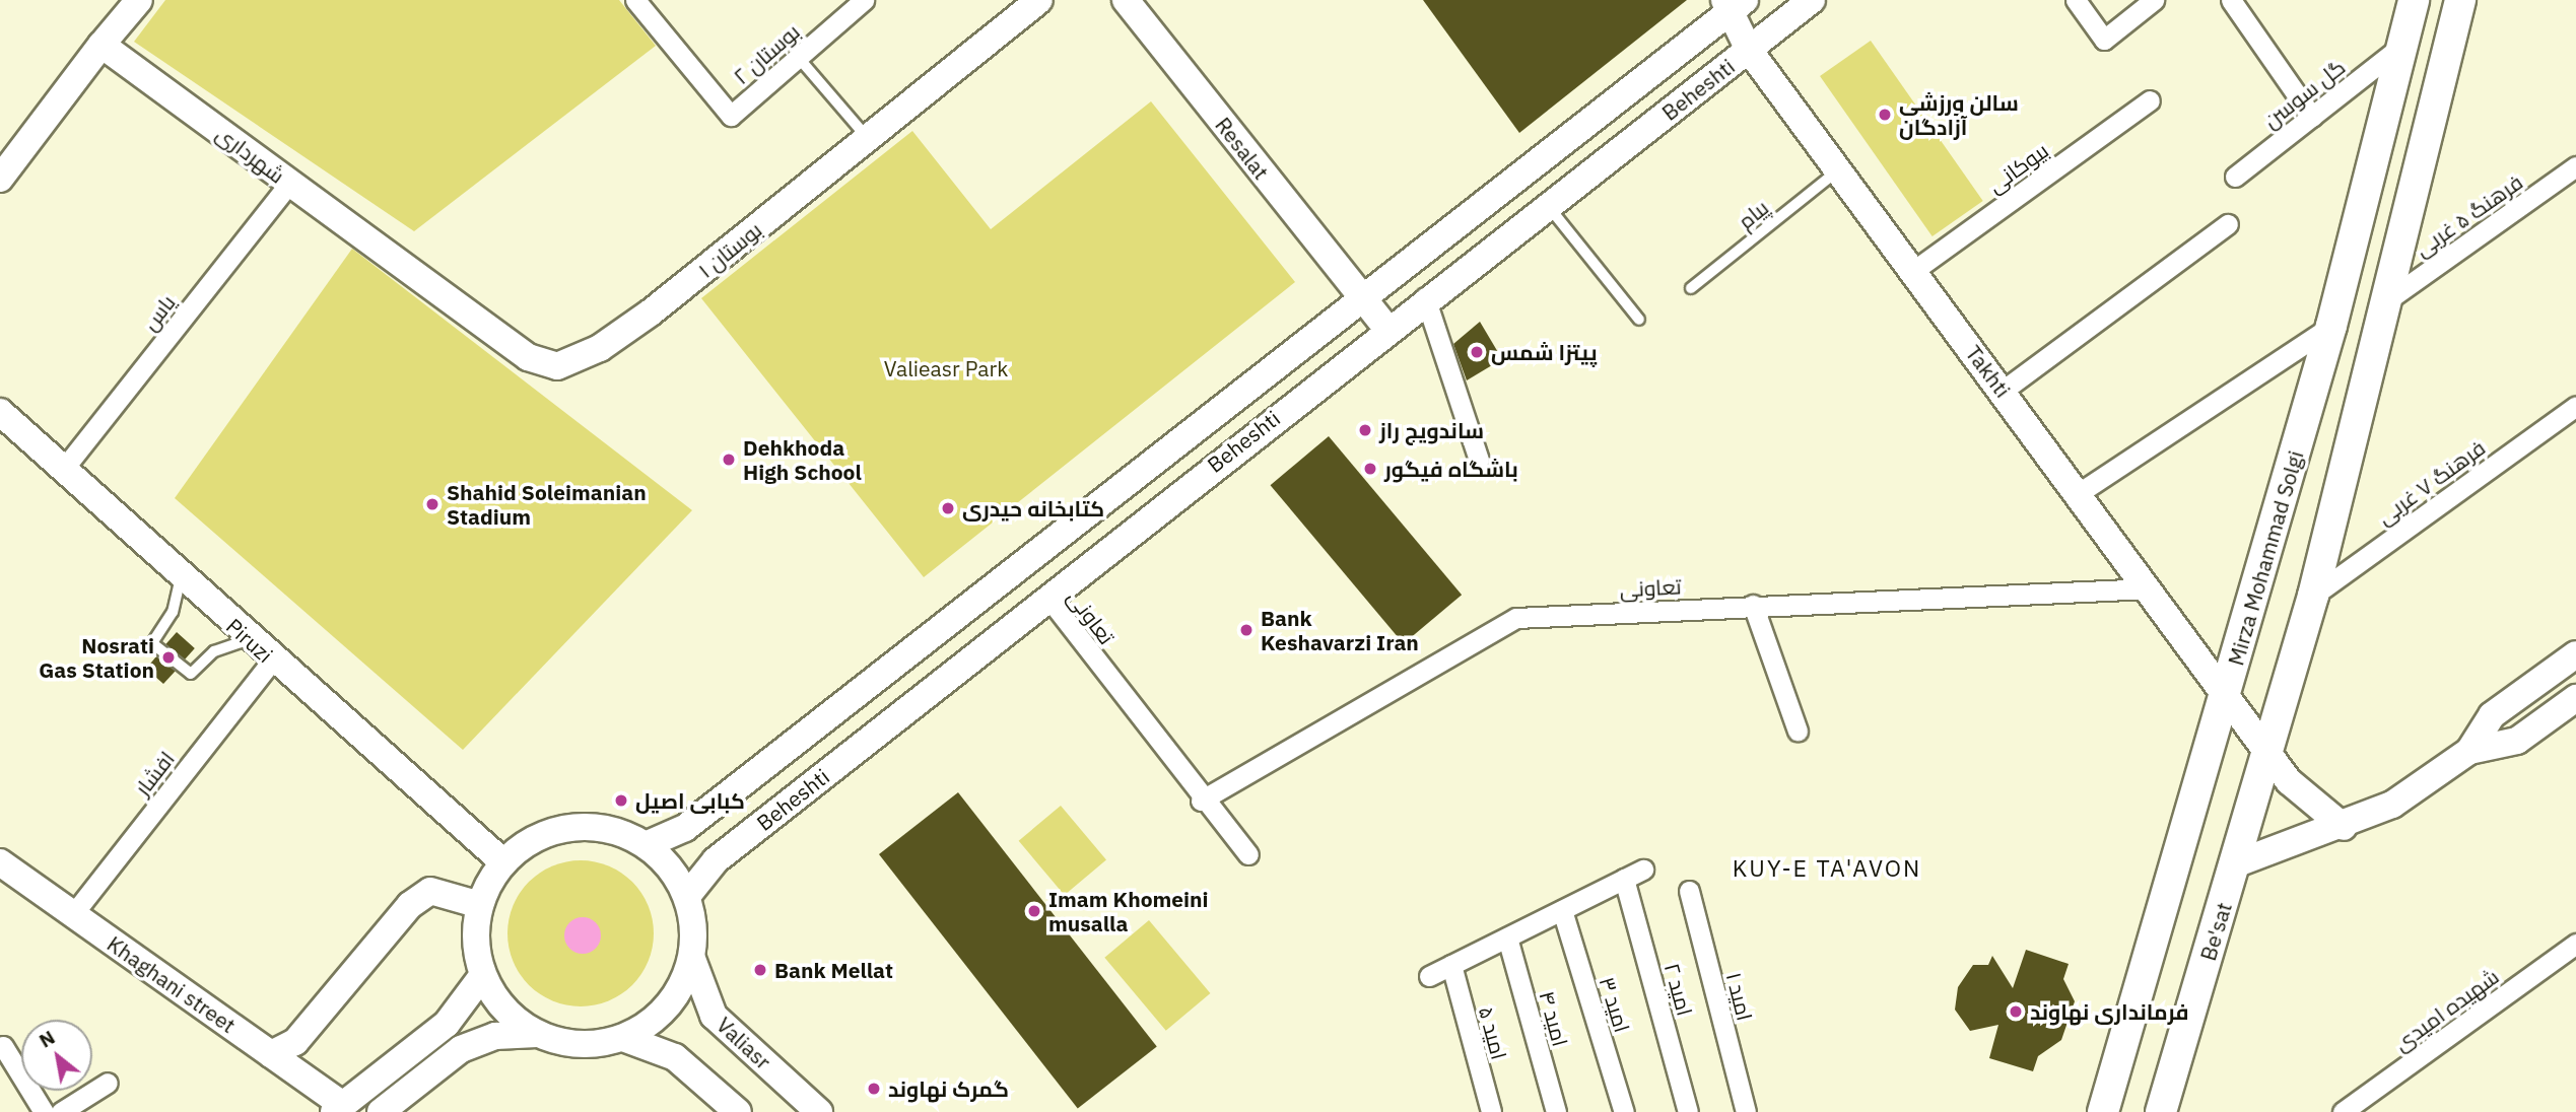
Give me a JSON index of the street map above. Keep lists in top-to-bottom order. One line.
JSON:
{"streets":{"main road":["Beheshti","Resalat","شهرداری","بوستان ۱","Takhti","Mirza Mohammad Solgi","Piruzi","Be'sat","Khaghani street","Valiasr"],"street":["بوستان ۲","گل سوسن","بیوکانی","فرهنگ ۵ غربی","یاس","فرهنگ ۷ غربی","تعاونی","افشار","امید ۲","امید ۱","امید ۳","شهیده امیدی","امید ۴","امید ۵"],"lane":["پیام"]},"crossings":[["Beheshti","Resalat"],["Beheshti","Takhti"],["Beheshti","تعاونی"],["Beheshti","Piruzi"],["Beheshti","Valiasr"],["گل سوسن","Mirza Mohammad Solgi"],["شهرداری","بوستان ۱"],["شهرداری","یاس"],["بیوکانی","Takhti"],["پیام","Takhti"],["یاس","Piruzi"],["Takhti","Mirza Mohammad Solgi"],["Takhti","تعاونی"],["Takhti","Be'sat"],["Piruzi","افشار"],["Piruzi","Valiasr"],["افشار","Khaghani street"]],"districts":["KUY-E TA'AVON"],"parks":["Valieasr Park"],"places":["سالن ورزشی آزادگان","پیتزا شمس","ساندویج راز","Dehkhoda High School","باشگاه فیگور","Shahid Soleimanian Stadium","کتابخانه حیدری","Bank Keshavarzi Iran","Nosrati Gas Station","کبابی اصیل","Imam Khomeini musalla","Bank Mellat","فرمانداری نهاوند","گمرک نهاوند"],"north":"top left"}
